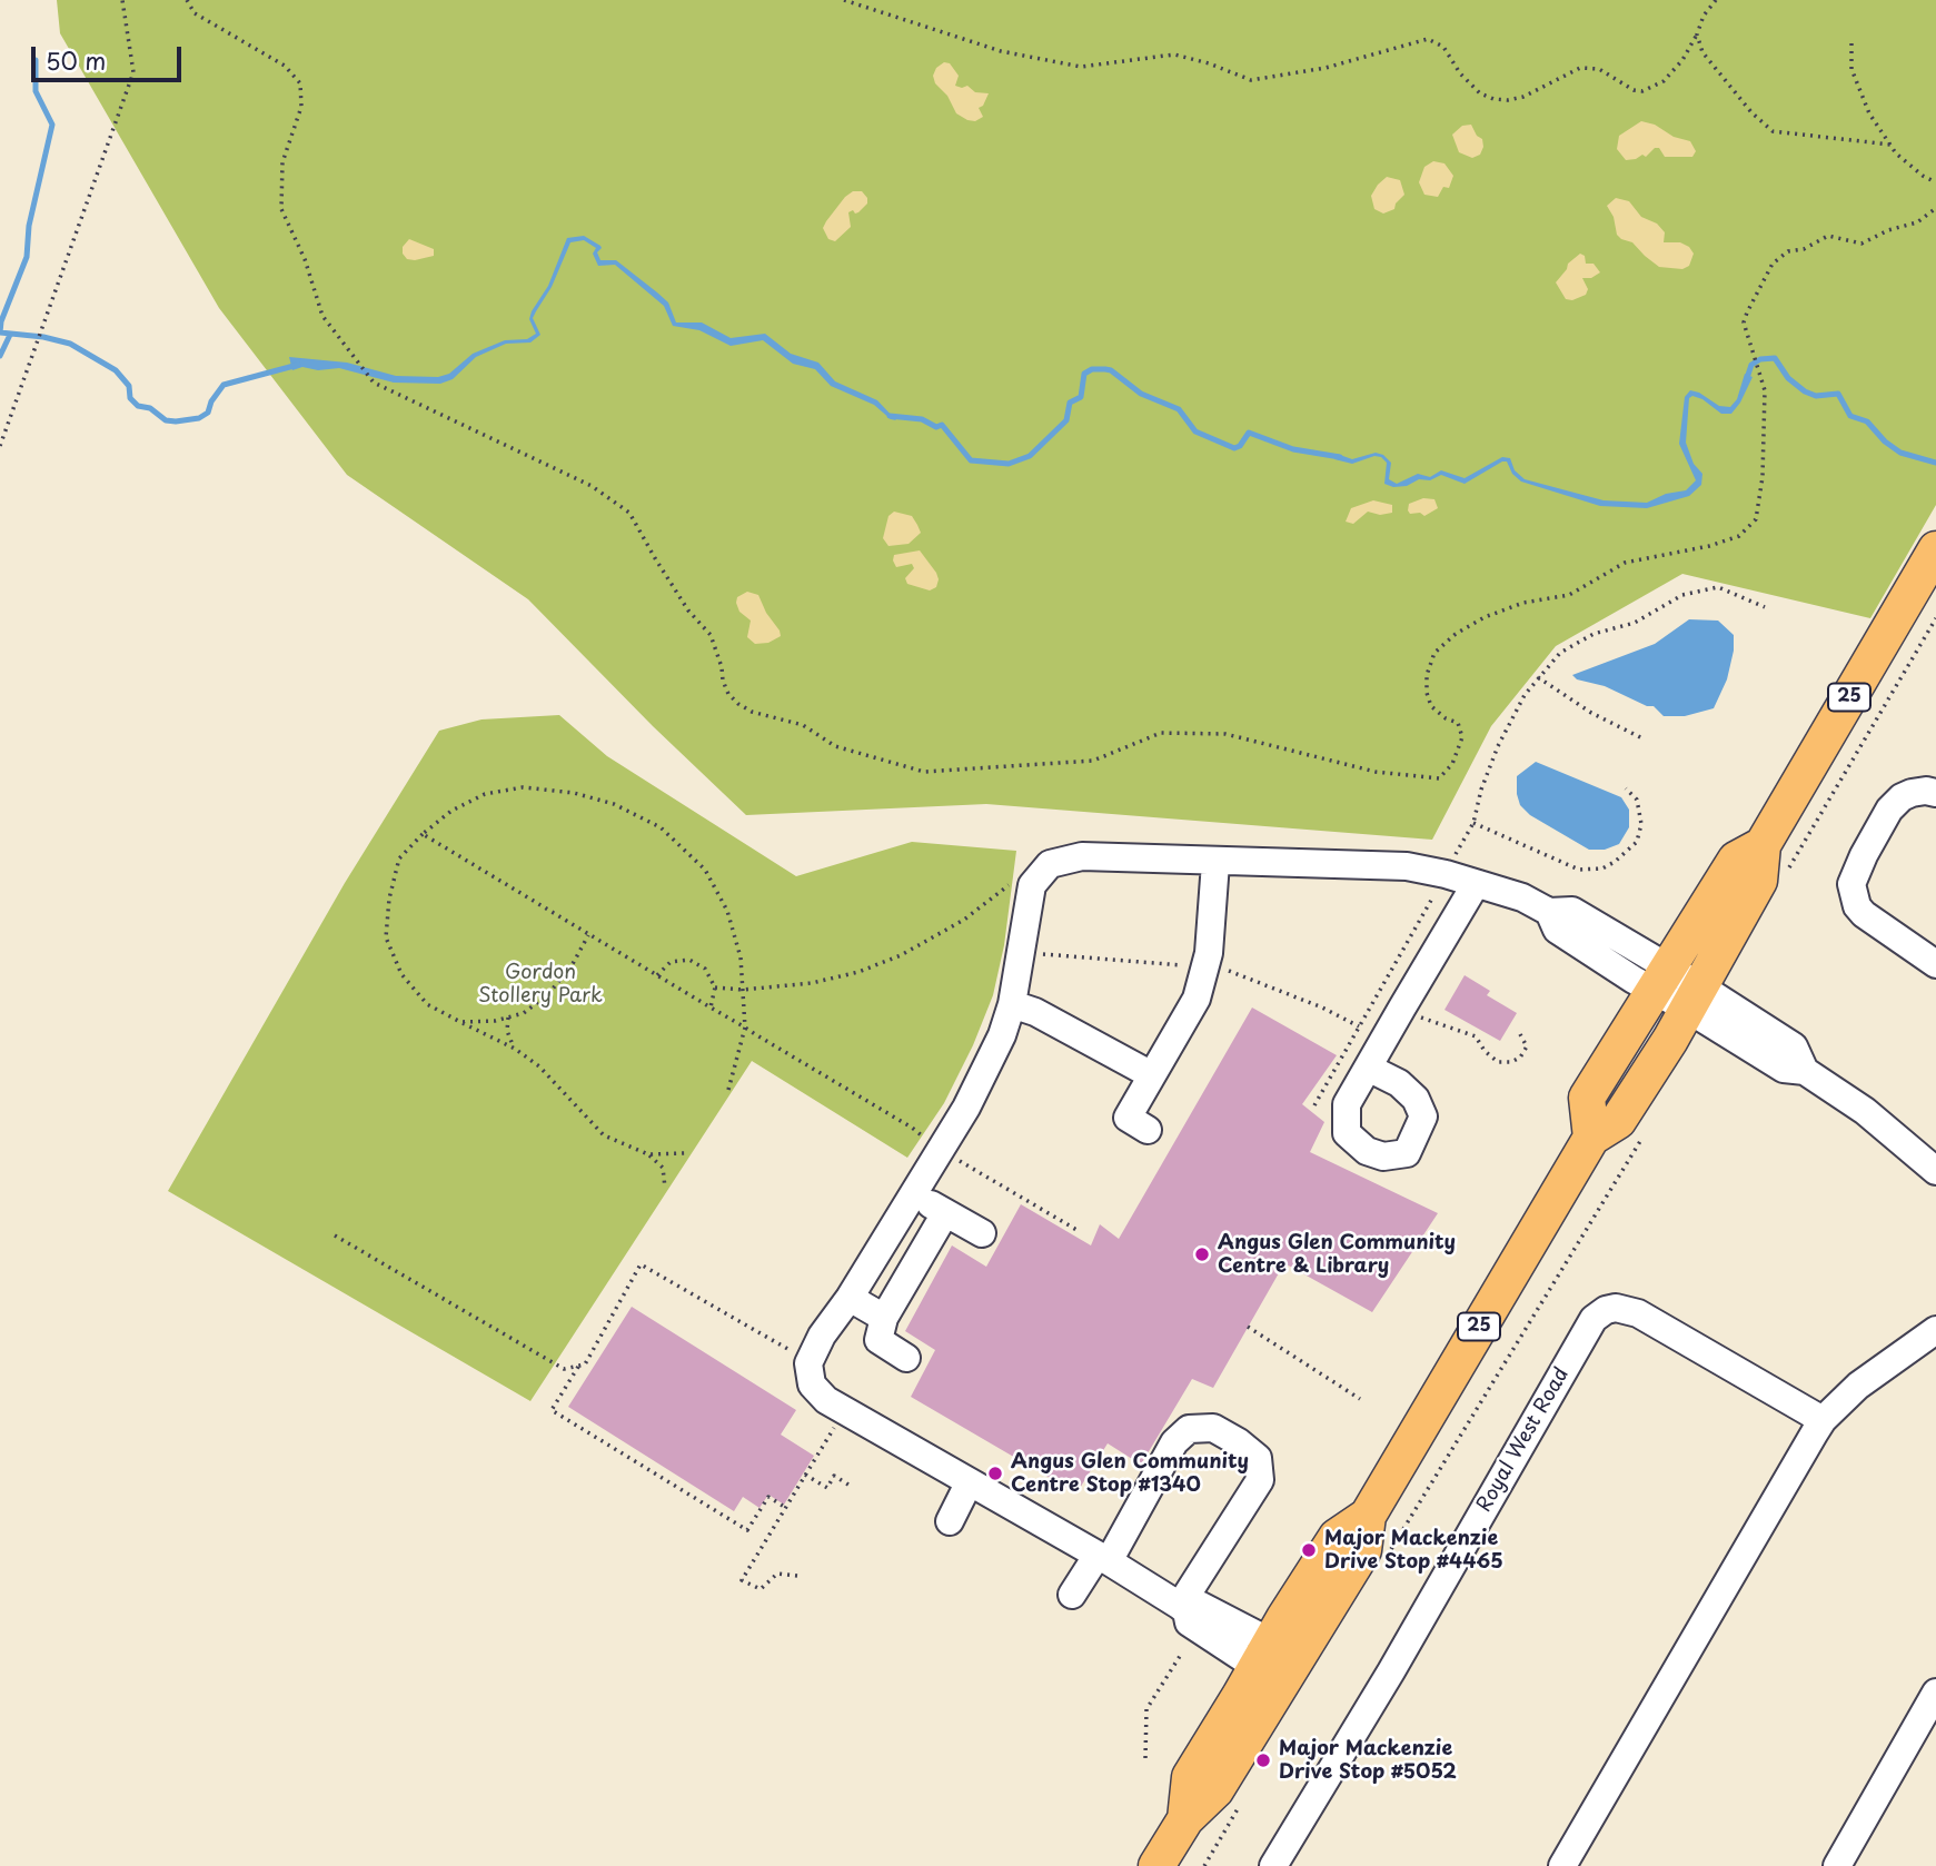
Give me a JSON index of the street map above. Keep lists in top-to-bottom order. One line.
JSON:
{"streets":{"main road":["25"],"street":["Royal West Road"]},"parks":["Gordon Stollery Park"],"places":["Angus Glen Community Centre & Library","Angus Glen Community Centre Stop #1340","Major Mackenzie Drive Stop #4465","Major Mackenzie Drive Stop #5052"],"scale_bar":"50 m"}
